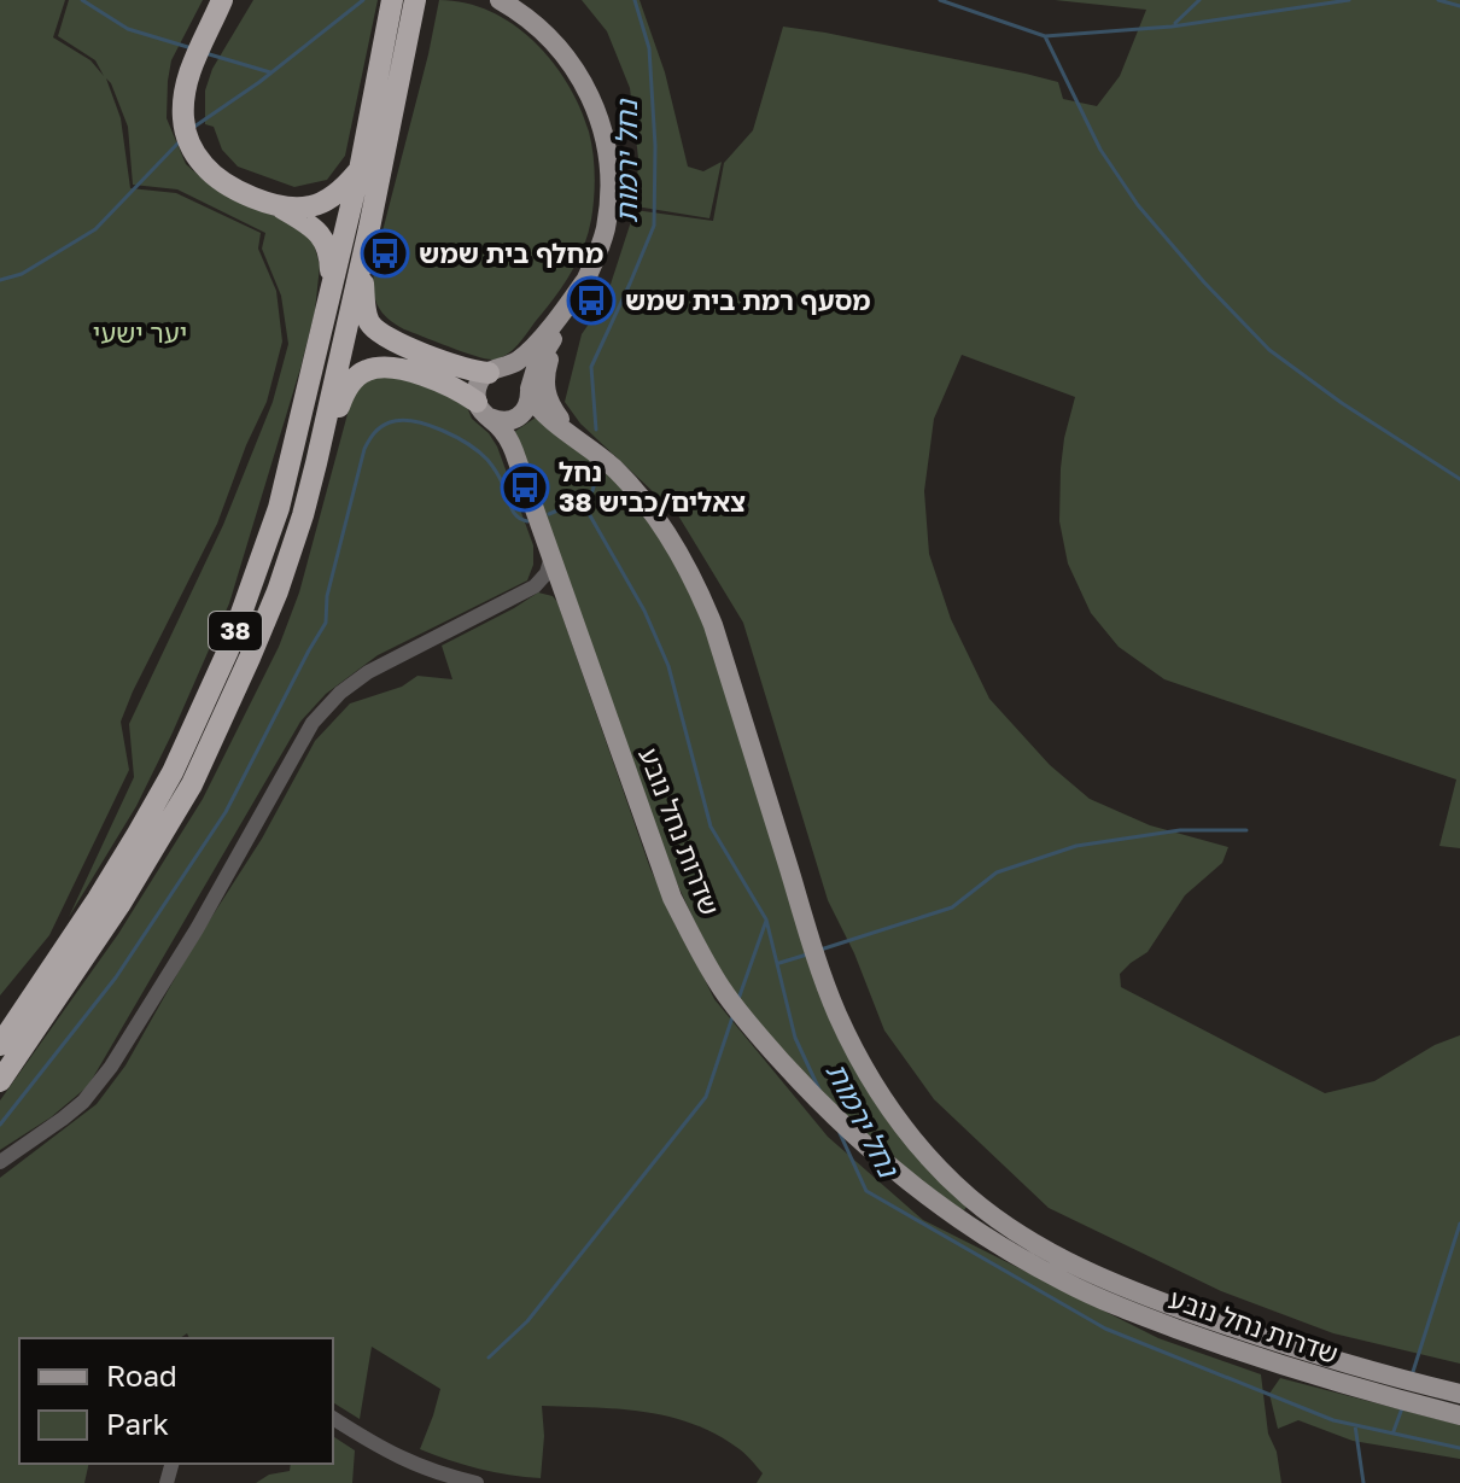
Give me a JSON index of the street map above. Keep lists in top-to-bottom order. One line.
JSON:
{"streets":{"highway":["38"],"main road":["שדרות נחל נובע"]},"water":["נחל ירמות"],"parks":["יער ישעי"],"places":{"bus stop":["מחלף בית שמש","מסעף רמת בית שמש","נחל צאלים/כביש 38"]},"legend":["Road","Park"]}
